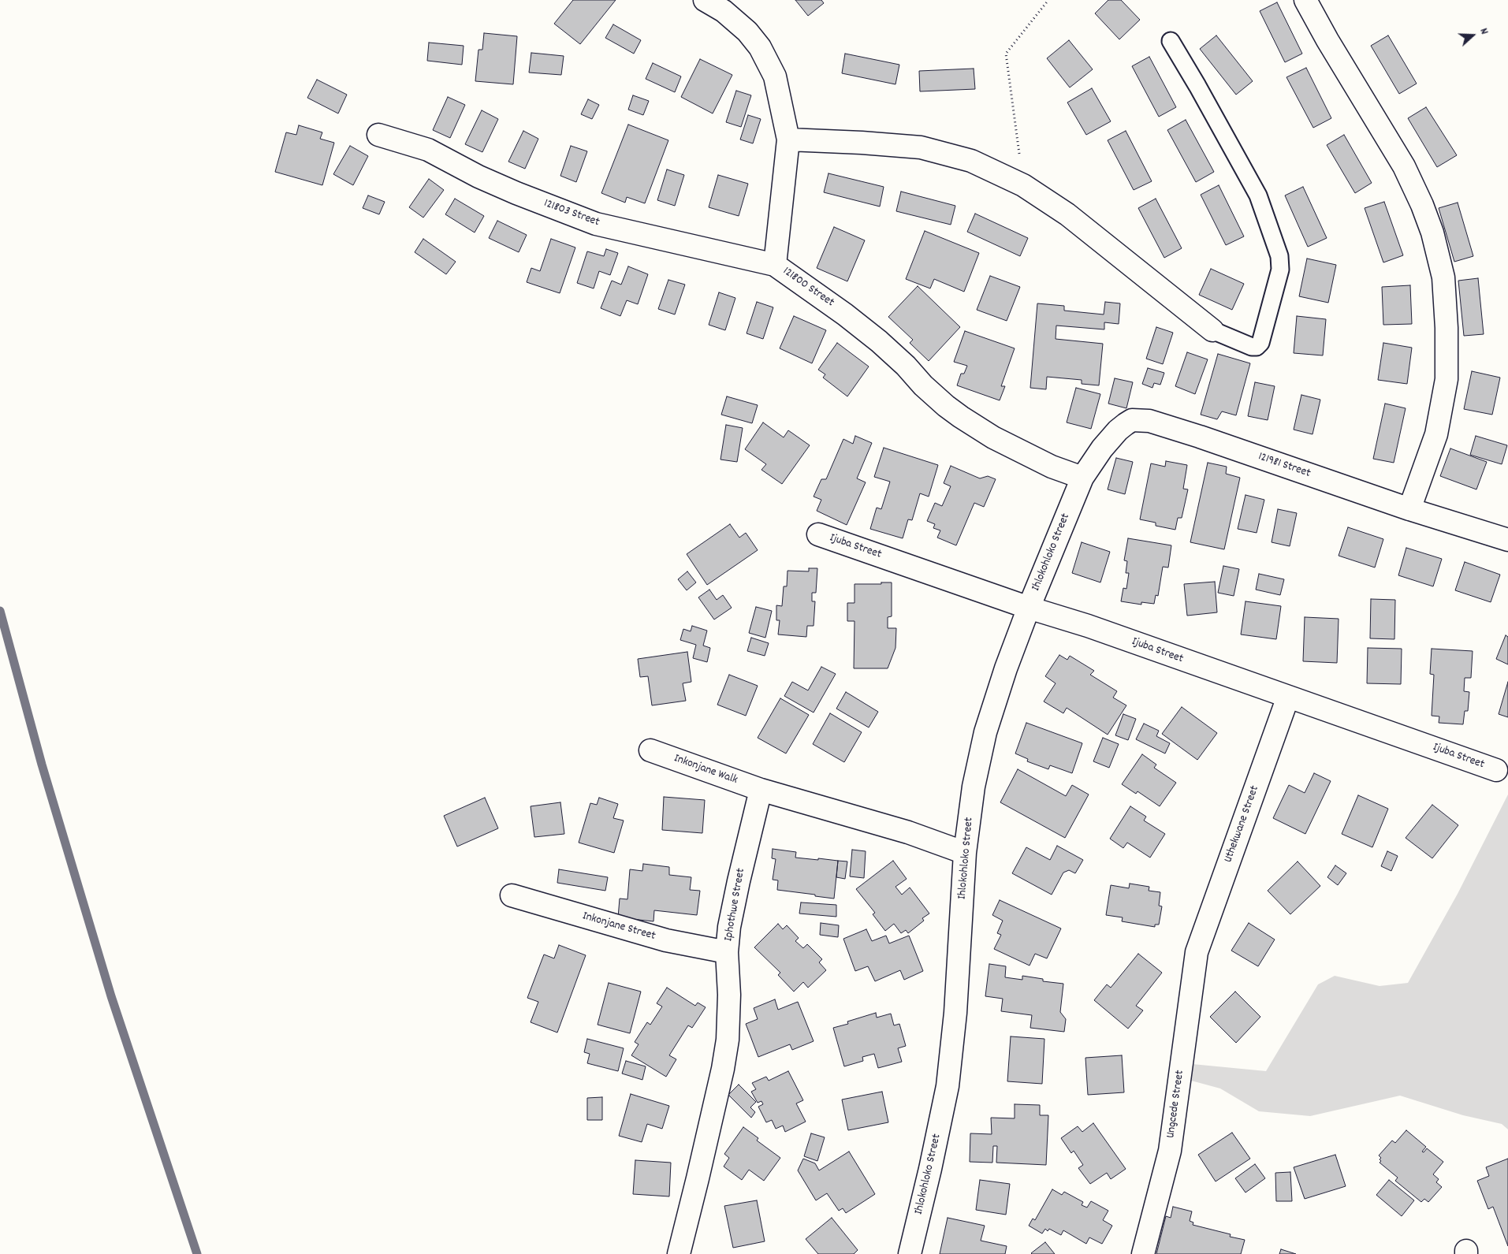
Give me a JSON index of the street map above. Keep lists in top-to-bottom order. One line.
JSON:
{"streets":{"street":["121803 Street","121800 Street","121981 Street","Ijuba Street","Ihlokohloko Street","Inkonjane Walk","Uthekwane Street","Iphothwe Street","Inkonjane Street","Ungcede Street"]},"crossings":[["121803 Street","121800 Street"],["121800 Street","121981 Street"],["121800 Street","Ihlokohloko Street"],["121981 Street","Ihlokohloko Street"],["Ijuba Street","Ihlokohloko Street"],["Ijuba Street","Uthekwane Street"],["Inkonjane Walk","Iphothwe Street"],["Uthekwane Street","Ungcede Street"],["Iphothwe Street","Inkonjane Street"]],"north":"right"}
